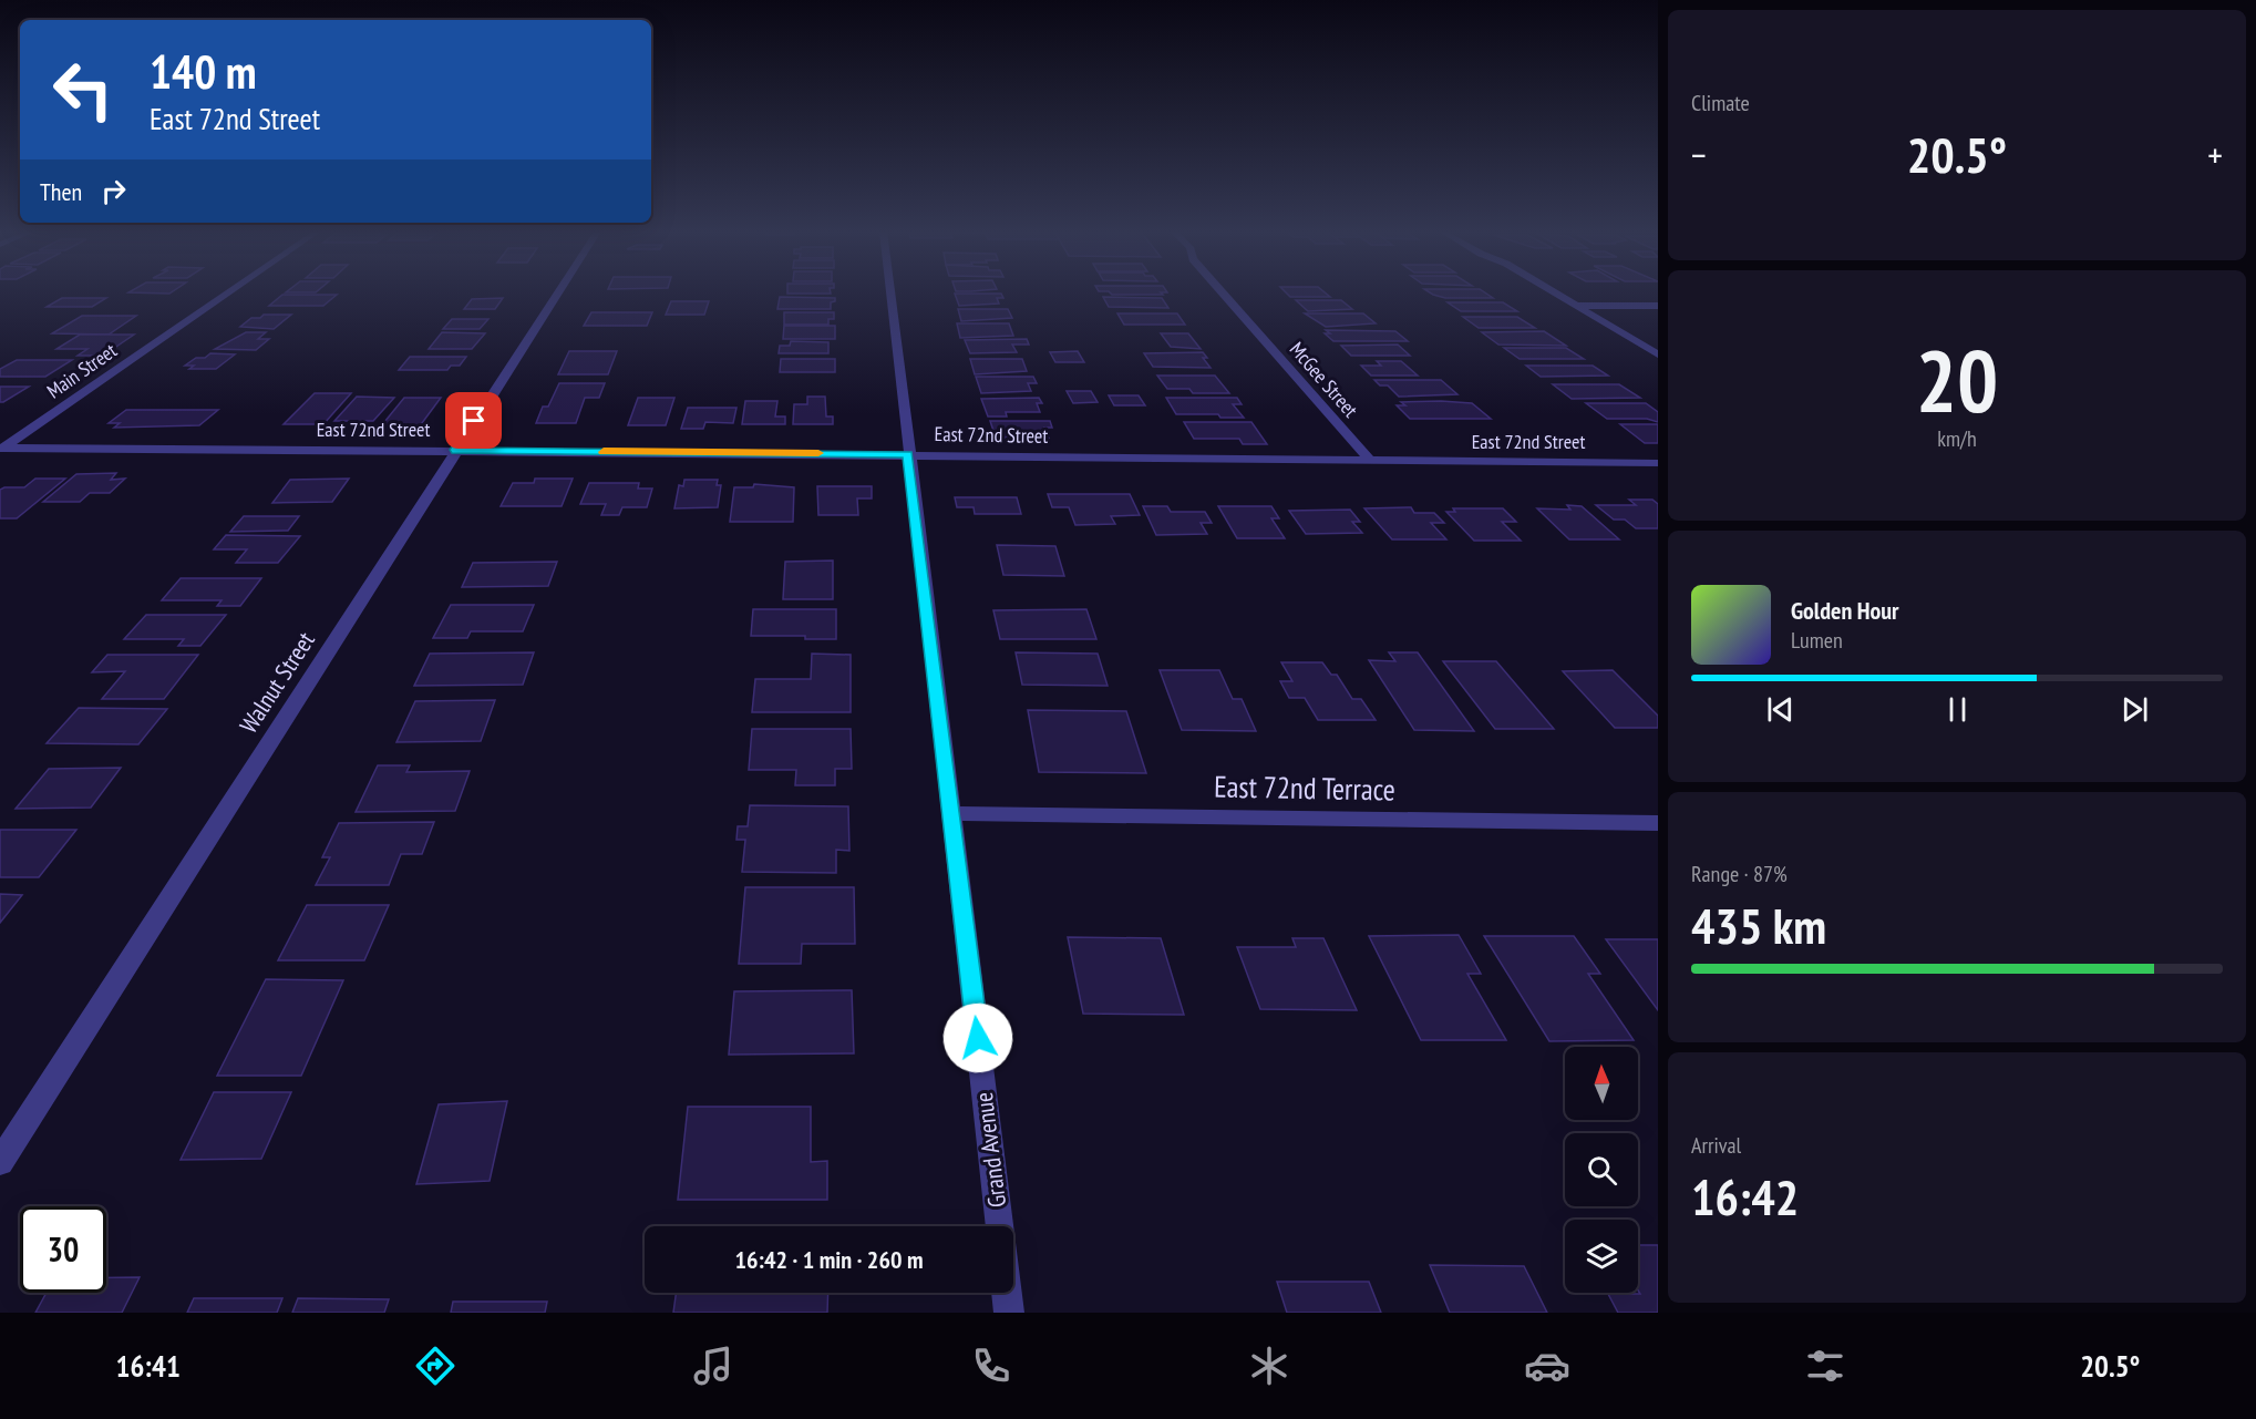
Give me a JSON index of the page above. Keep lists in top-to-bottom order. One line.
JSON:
{"streets":{"street":["Main Street","McGee Street","East 72nd Street","Walnut Street","East 72nd Terrace","Grand Avenue"]},"crossings":[["Main Street","East 72nd Street"],["McGee Street","East 72nd Street"],["East 72nd Street","Walnut Street"],["East 72nd Street","Grand Avenue"],["East 72nd Terrace","Grand Avenue"]],"north":"top","page":{"tile":["Climate",["20","km/h"],["Range · 87%","435 km"],["Arrival","16:42"]],"turn":["140 m","East 72nd Street"],"heat":["−","20.5°","+"],"then":"Then","song":["Golden Hour","Lumen"],"limit":"30","trip":"16:42 · 1 min · 260 m","tabs":["16:41","20.5°"]}}
